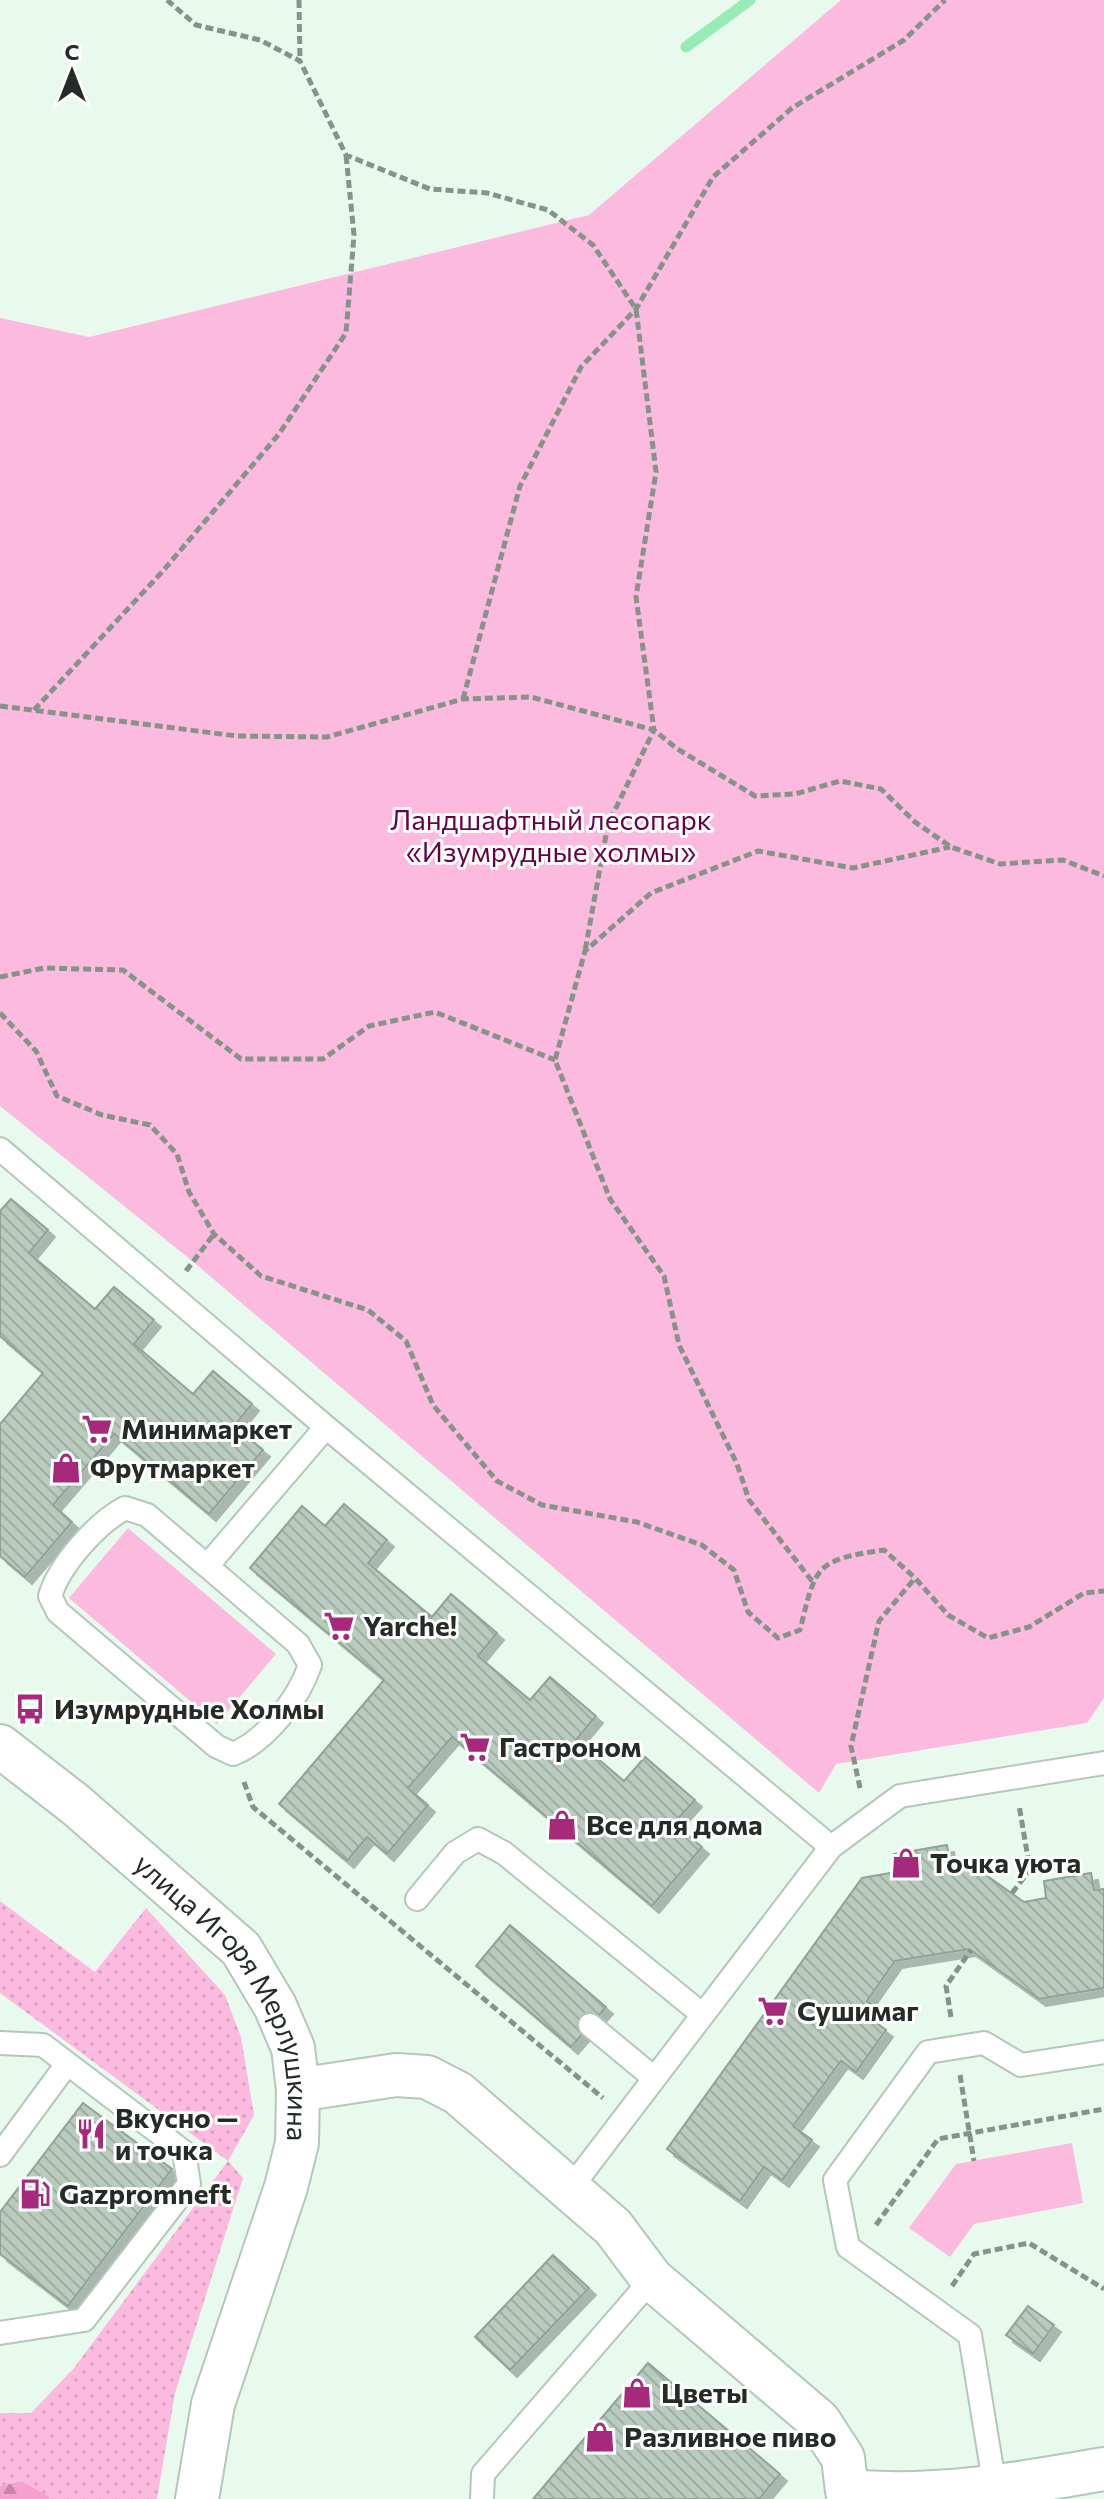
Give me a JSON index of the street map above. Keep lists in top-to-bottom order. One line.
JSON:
{"streets":{"street":["улица Игоря Мерлушкина"]},"parks":["Ландшафтный лесопарк «Изумрудные холмы»"],"places":{"supermarket":["Минимаркет","Yarche!","Гастроном","Сушимаг"],"shop":["Фрутмаркет","Все для дома","Точка уюта","Цветы","Разливное пиво"],"bus stop":["Изумрудные Холмы"],"restaurant":["Вкусно — и точка"],"fuel station":["Gazpromneft"]},"north":"top"}
